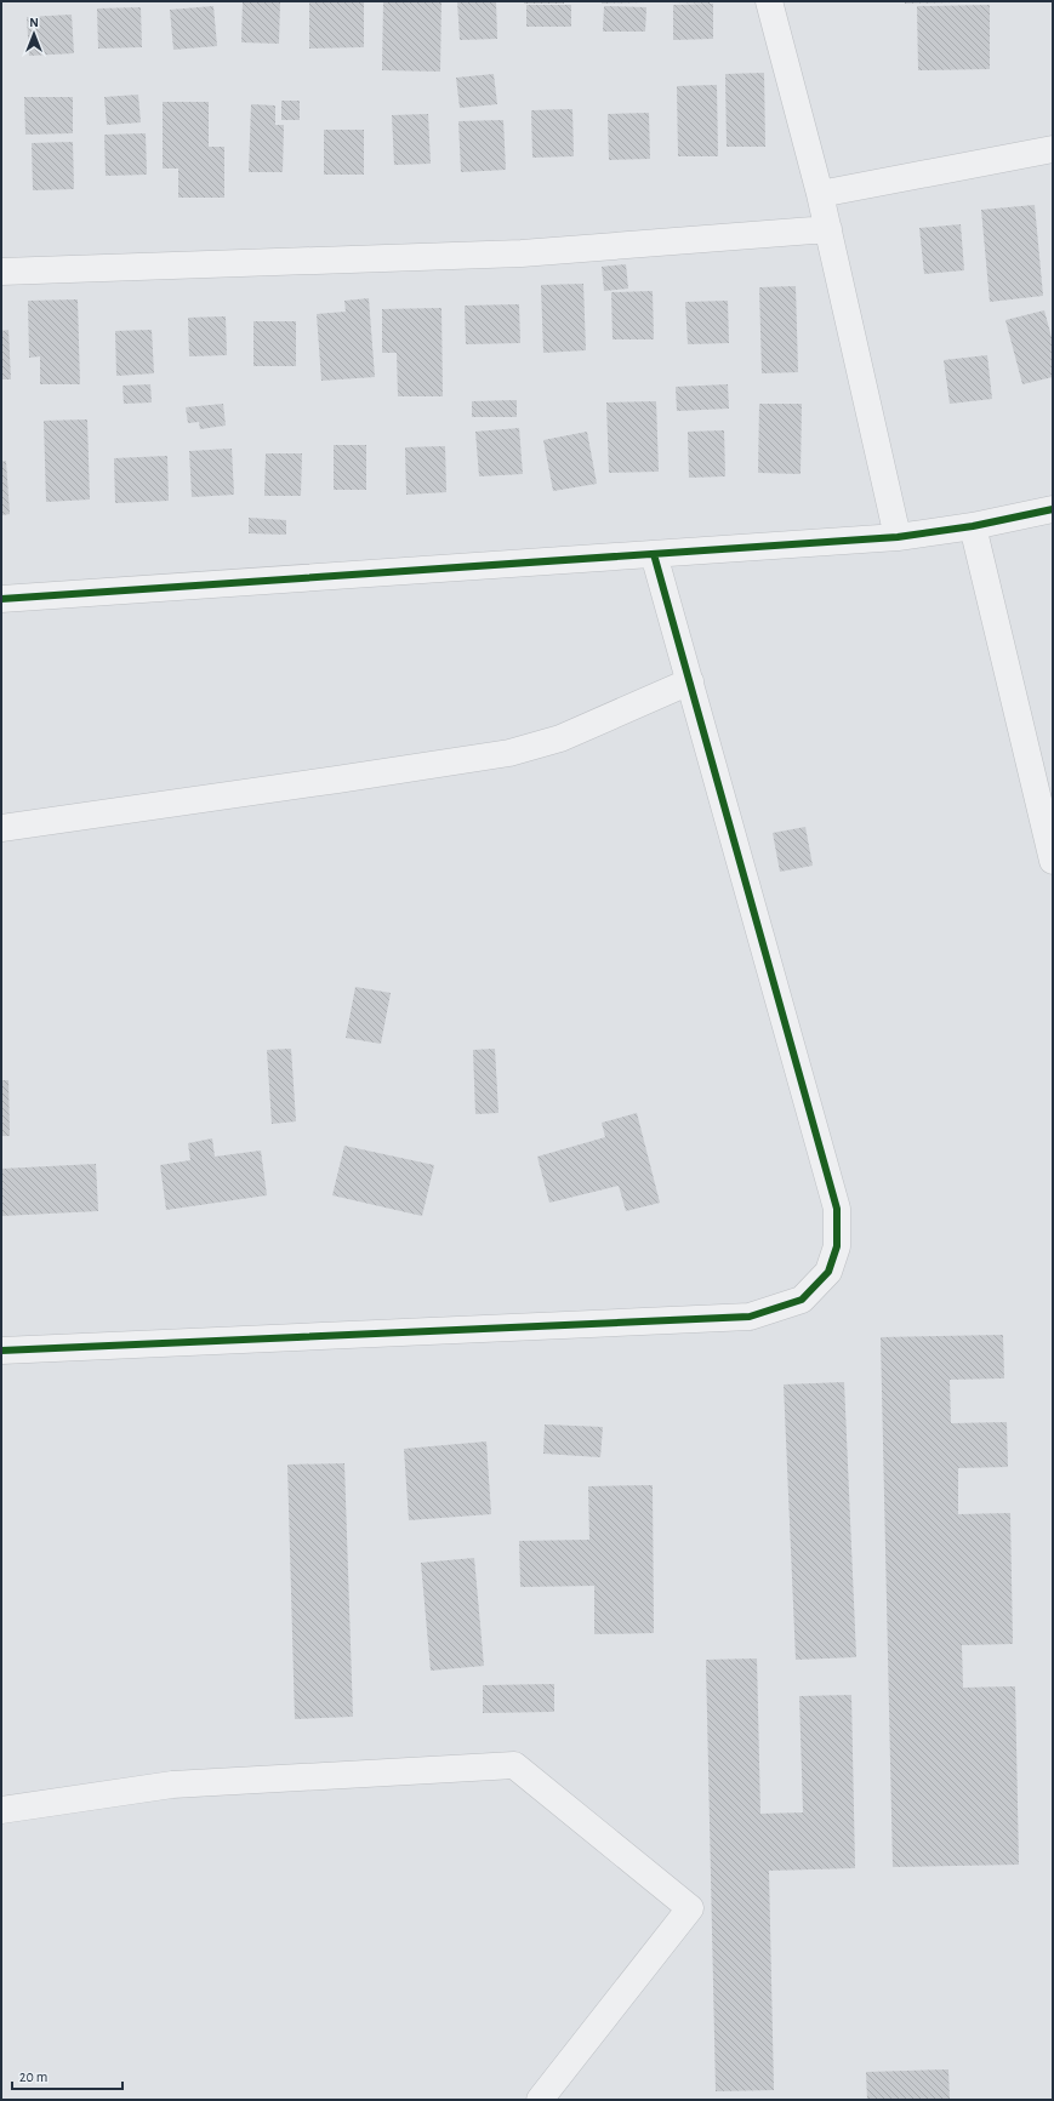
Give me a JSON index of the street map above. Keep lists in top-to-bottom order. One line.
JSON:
{"scale_bar":"20 m","north":"top"}
